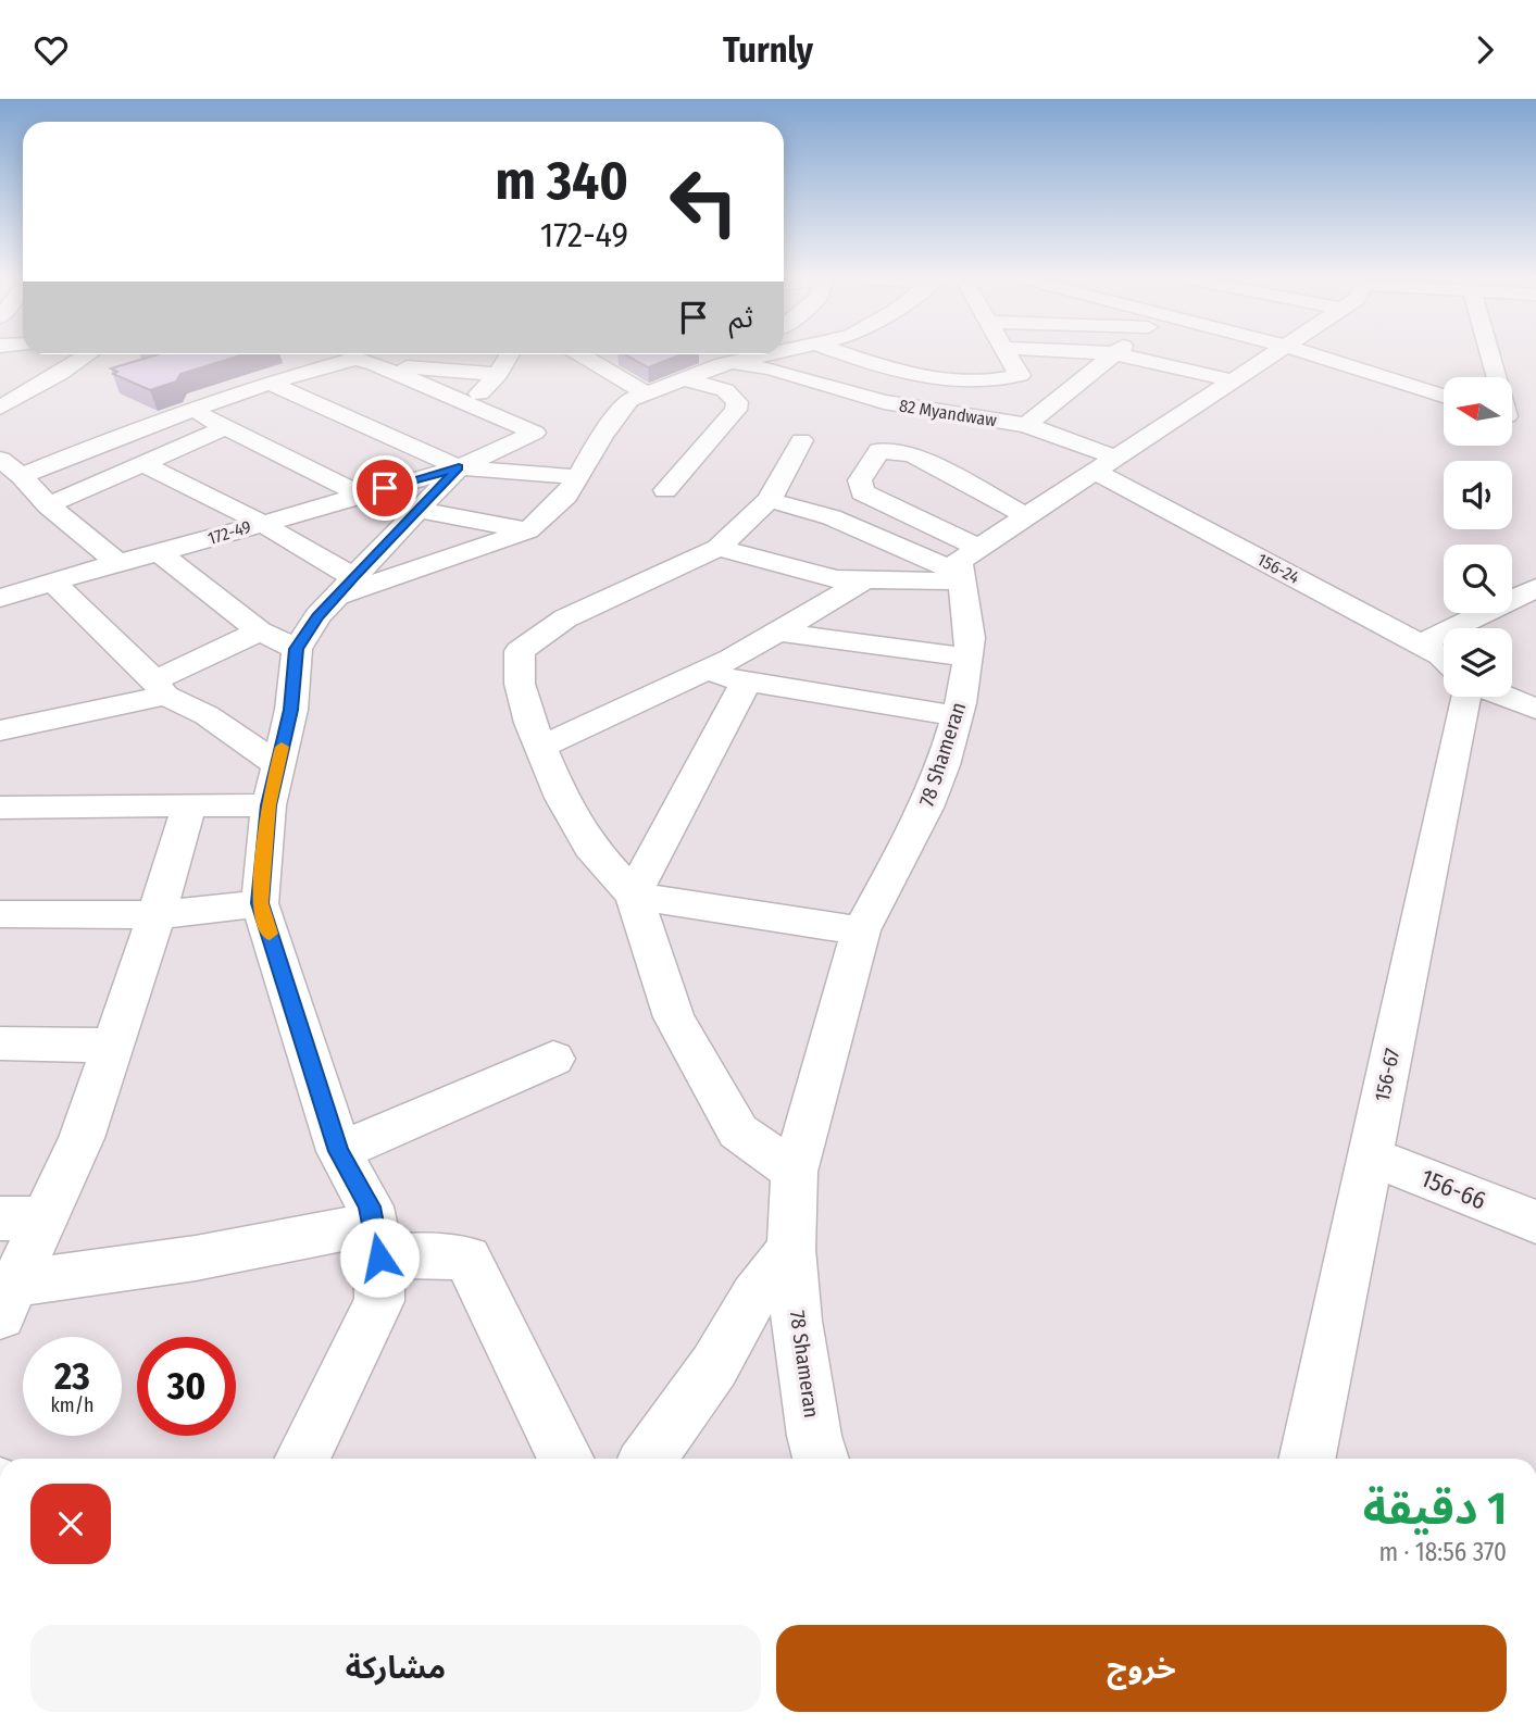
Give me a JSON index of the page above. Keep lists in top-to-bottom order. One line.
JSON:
{"streets":{"street":["82 Myandwaw","172-49","156-24","78 Shameran","156-67","156-66"]},"crossings":[["82 Myandwaw","156-24"],["156-67","156-66"]],"north":"left","page":{"header":"Turnly","turn":["340 m","172-49"],"then":"ثم","speed":"23 km/h","limit":"30","heading":["1 دقيقة","370 m · 18:56"],"buttons":["خروج","مشاركة"]}}
